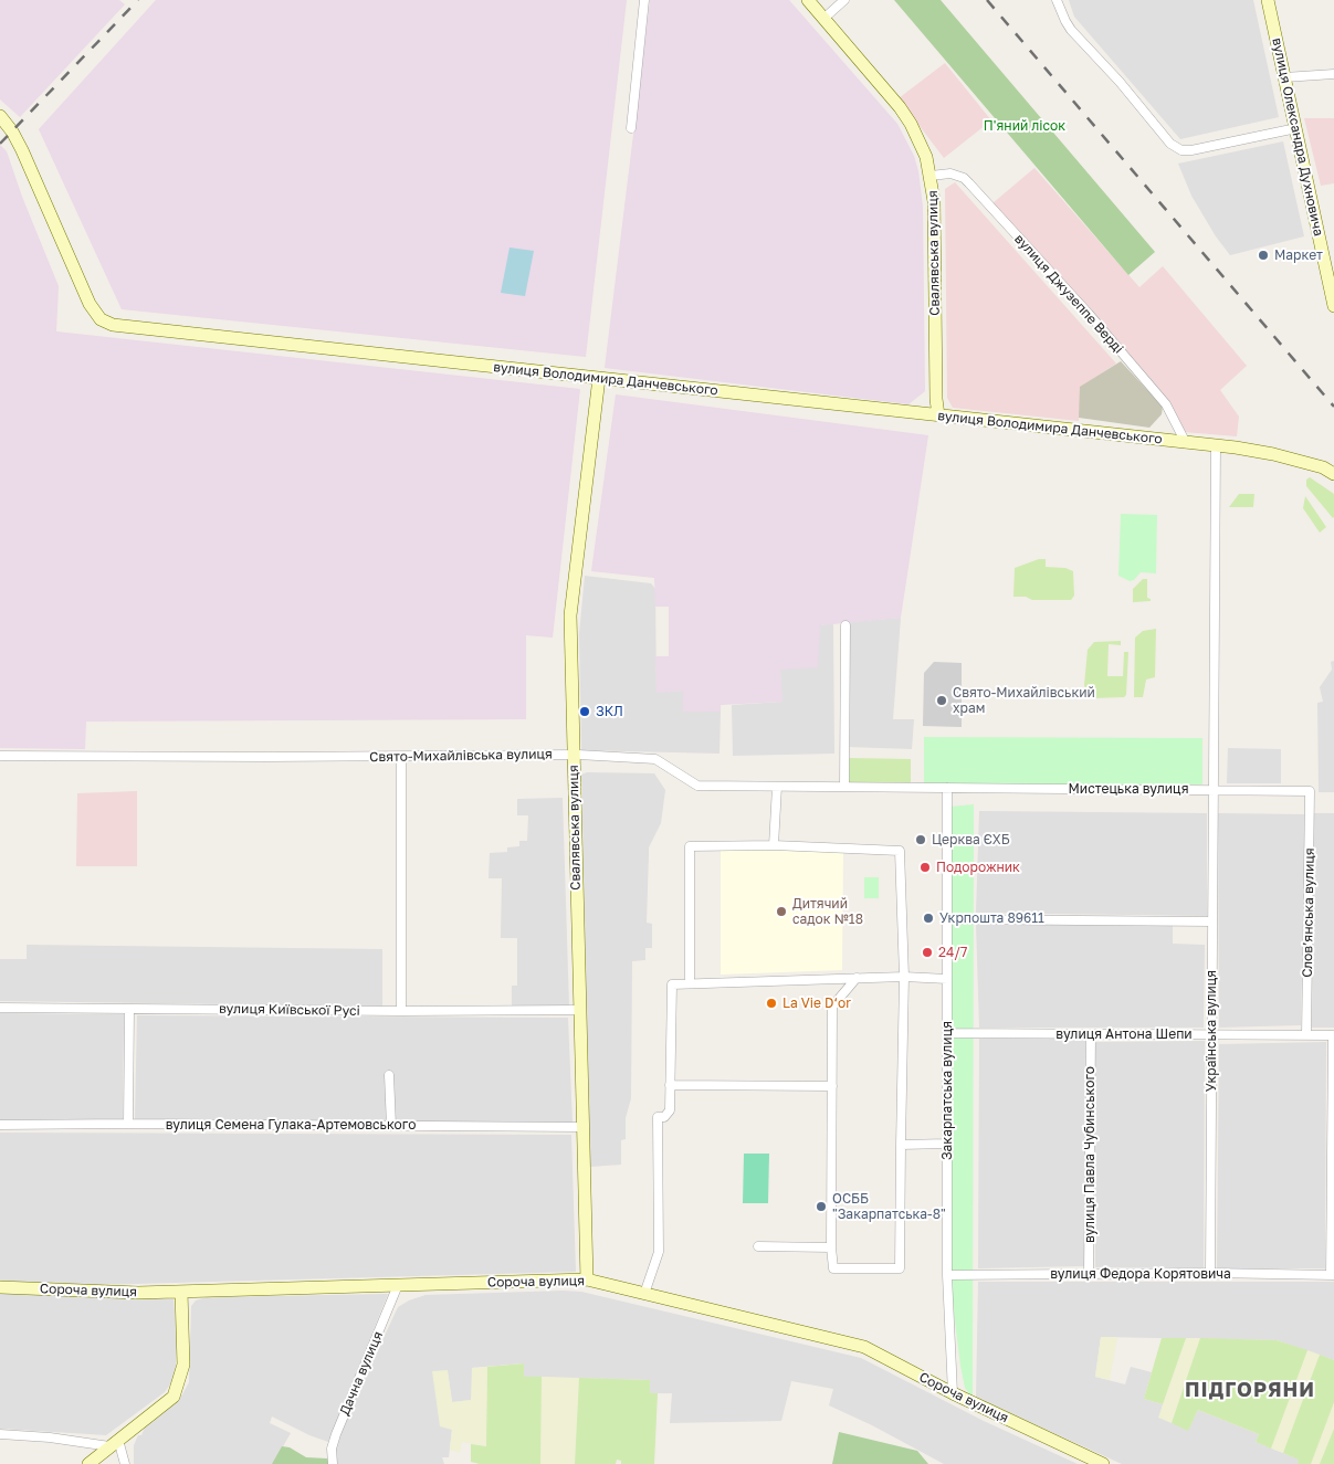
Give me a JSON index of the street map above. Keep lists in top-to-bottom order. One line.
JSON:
{"streets":{"street":["вулиця Олександра Духновича","Свалявська вулиця","вулиця Джузеппе Верді","вулиця Володимира Данчевського","Свято-Михайлівська вулиця","Мистецька вулиця","Словʼянська вулиця","вулиця Київської Русі","Українська вулиця","вулиця Антона Шепи","Закарпатська вулиця","вулиця Семена Гулака-Артемовського","вулиця Павла Чубинського","вулиця Федора Корятовича","Сороча вулиця","Дачна вулиця"]},"crossings":[["Свалявська вулиця","вулиця Джузеппе Верді"],["Свалявська вулиця","вулиця Володимира Данчевського"],["Свалявська вулиця","Свято-Михайлівська вулиця"],["Свалявська вулиця","вулиця Київської Русі"],["Свалявська вулиця","вулиця Семена Гулака-Артемовського"],["Свалявська вулиця","Сороча вулиця"],["вулиця Джузеппе Верді","вулиця Володимира Данчевського"],["Свято-Михайлівська вулиця","Мистецька вулиця"],["Свято-Михайлівська вулиця","Закарпатська вулиця"],["Мистецька вулиця","Словʼянська вулиця"],["Мистецька вулиця","Українська вулиця"],["Мистецька вулиця","Закарпатська вулиця"],["Словʼянська вулиця","вулиця Антона Шепи"],["Українська вулиця","вулиця Антона Шепи"],["Українська вулиця","вулиця Федора Корятовича"],["вулиця Антона Шепи","Закарпатська вулиця"],["вулиця Антона Шепи","вулиця Павла Чубинського"],["Закарпатська вулиця","вулиця Федора Корятовича"],["Закарпатська вулиця","Сороча вулиця"],["вулиця Павла Чубинського","вулиця Федора Корятовича"],["Сороча вулиця","Дачна вулиця"]],"districts":["ПІДГОРЯНИ"],"parks":["П'яний лісок"],"places":["Маркет","Свято-Михайлівський храм","ЗКЛ","Церква ЄХБ","Подорожник","Дитячий садок №18","Укрпошта 89611","24/7","La Vie D‘or","ОСББ \"Закарпатська-8\""]}
